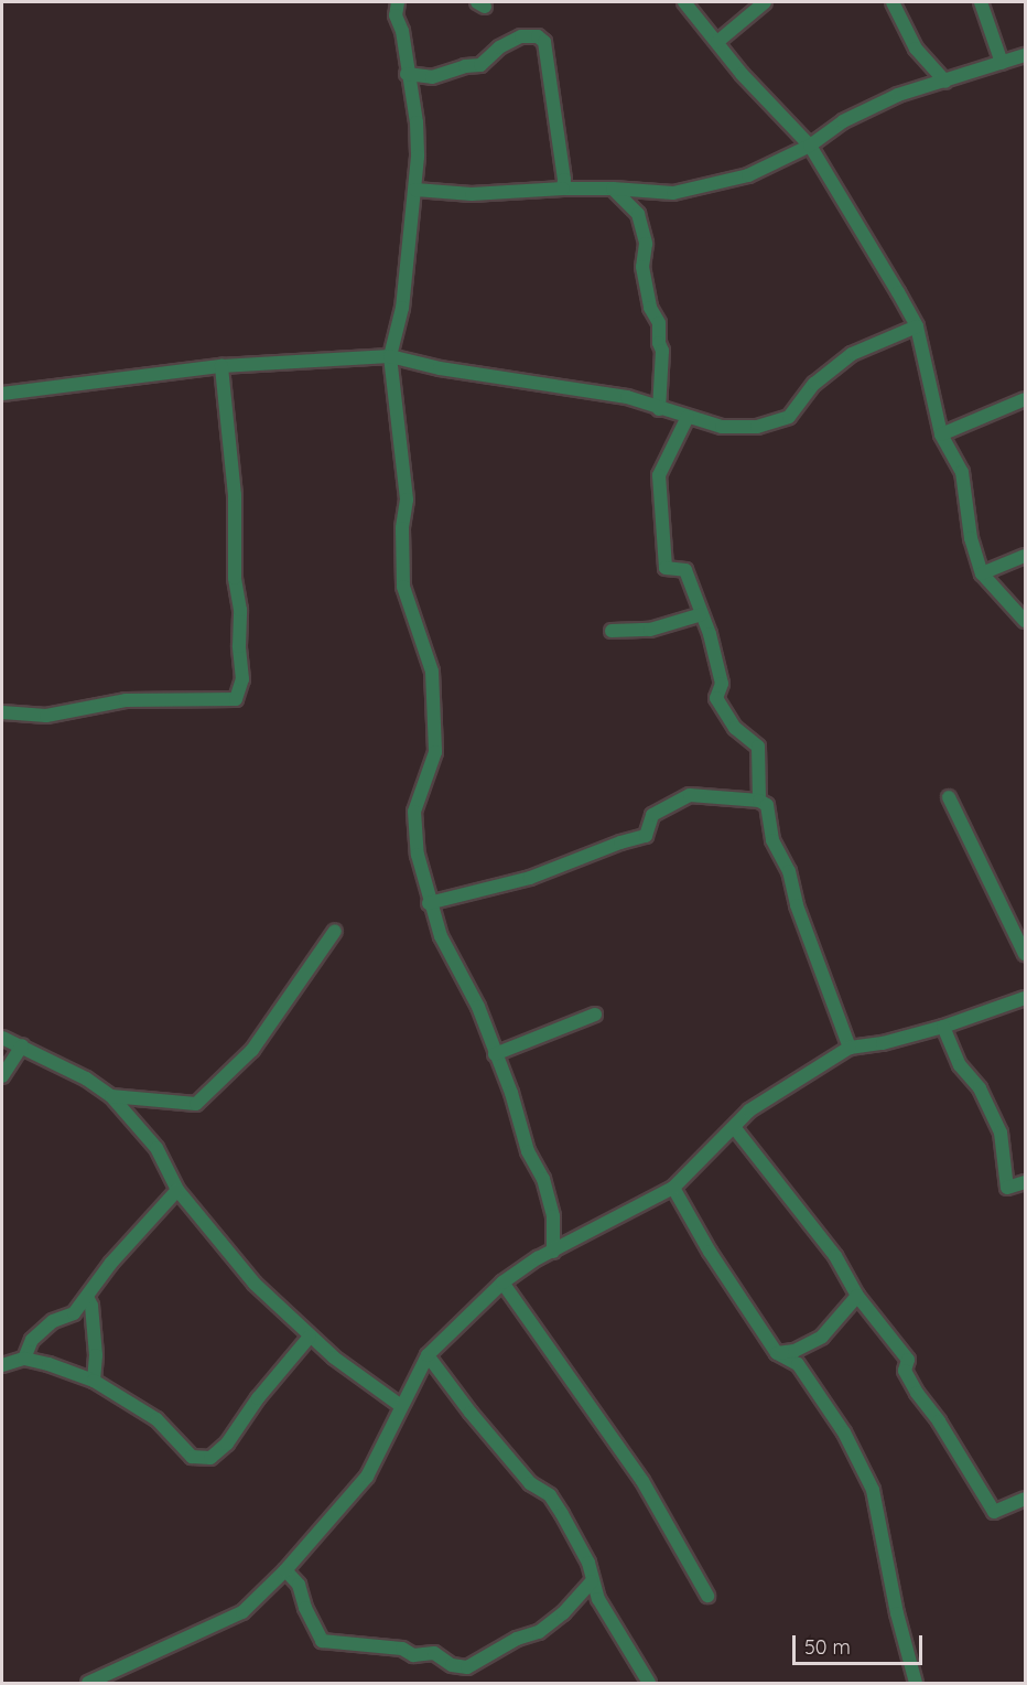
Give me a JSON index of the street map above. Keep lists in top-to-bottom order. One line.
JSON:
{"scale_bar":"50 m"}
